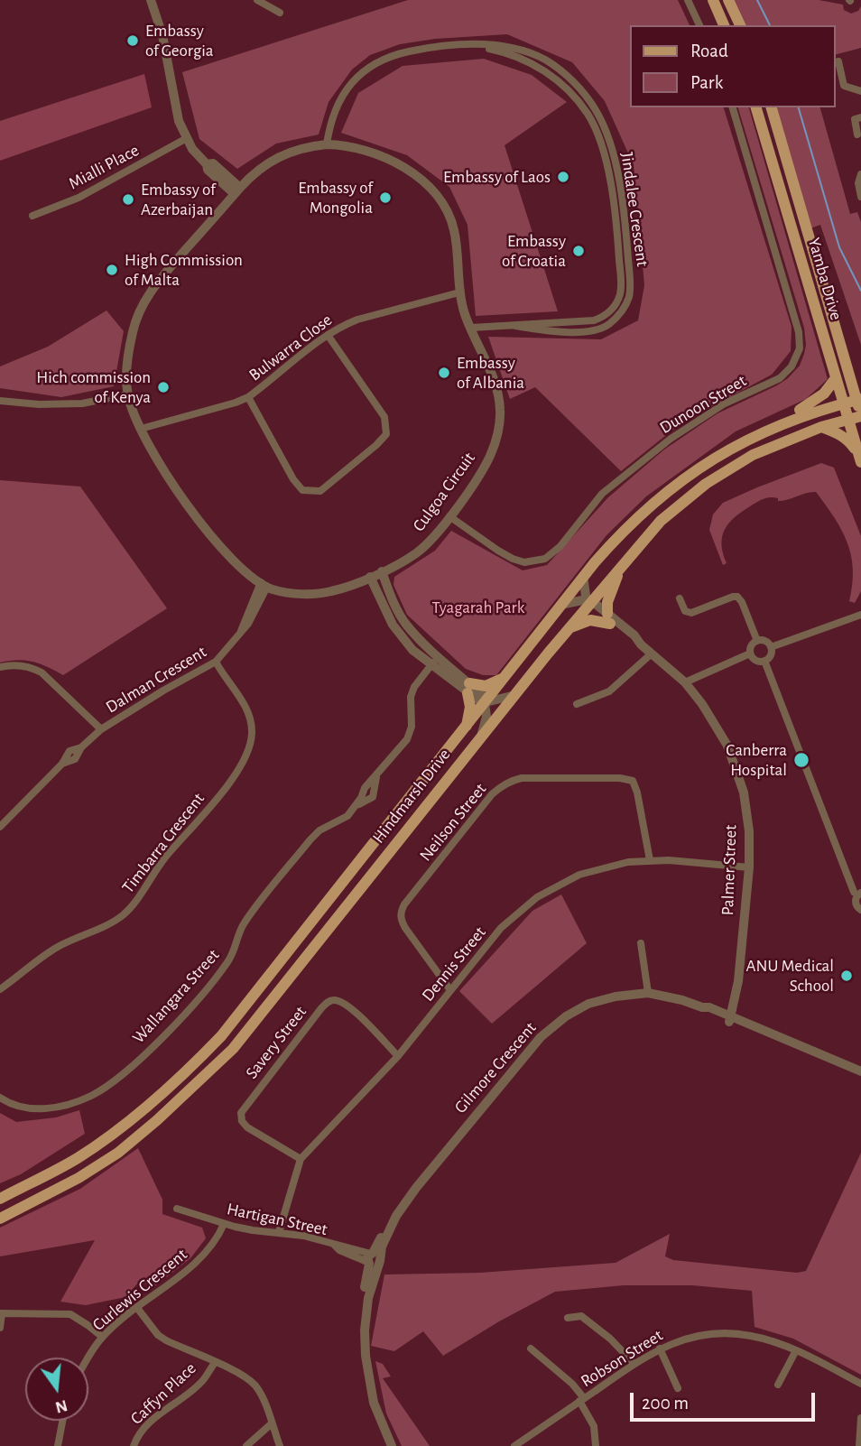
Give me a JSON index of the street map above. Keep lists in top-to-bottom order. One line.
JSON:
{"streets":{"main road":["Yamba Drive","Hindmarsh Drive"],"street":["Mialli Place","Jindalee Crescent","Bulwarra Close","Dunoon Street","Culgoa Circuit","Dalman Crescent","Neilson Street","Timbarra Crescent","Palmer Street","Dennis Street","Wallangara Street","Savery Street","Gilmore Crescent","Hartigan Street","Curlewis Crescent","Robson Street","Caffyn Place"]},"crossings":[["Jindalee Crescent","Culgoa Circuit"],["Yamba Drive","Hindmarsh Drive"],["Bulwarra Close","Culgoa Circuit"],["Dunoon Street","Culgoa Circuit"],["Culgoa Circuit","Dalman Crescent"],["Dalman Crescent","Timbarra Crescent"],["Hindmarsh Drive","Palmer Street"],["Neilson Street","Dennis Street"],["Palmer Street","Dennis Street"],["Palmer Street","Gilmore Crescent"],["Dennis Street","Savery Street"],["Dennis Street","Hartigan Street"],["Gilmore Crescent","Hartigan Street"],["Hartigan Street","Curlewis Crescent"]],"parks":["Tyagarah Park"],"places":["Embassy of Georgia","Embassy of Laos","Embassy of Mongolia","Embassy of Azerbaijan","Embassy of Croatia","High Commission of Malta","Embassy of Albania","Hich commission of Kenya","Canberra Hospital","ANU Medical School"],"legend":["Road","Park"],"scale_bar":"200 m","north":"bottom"}
